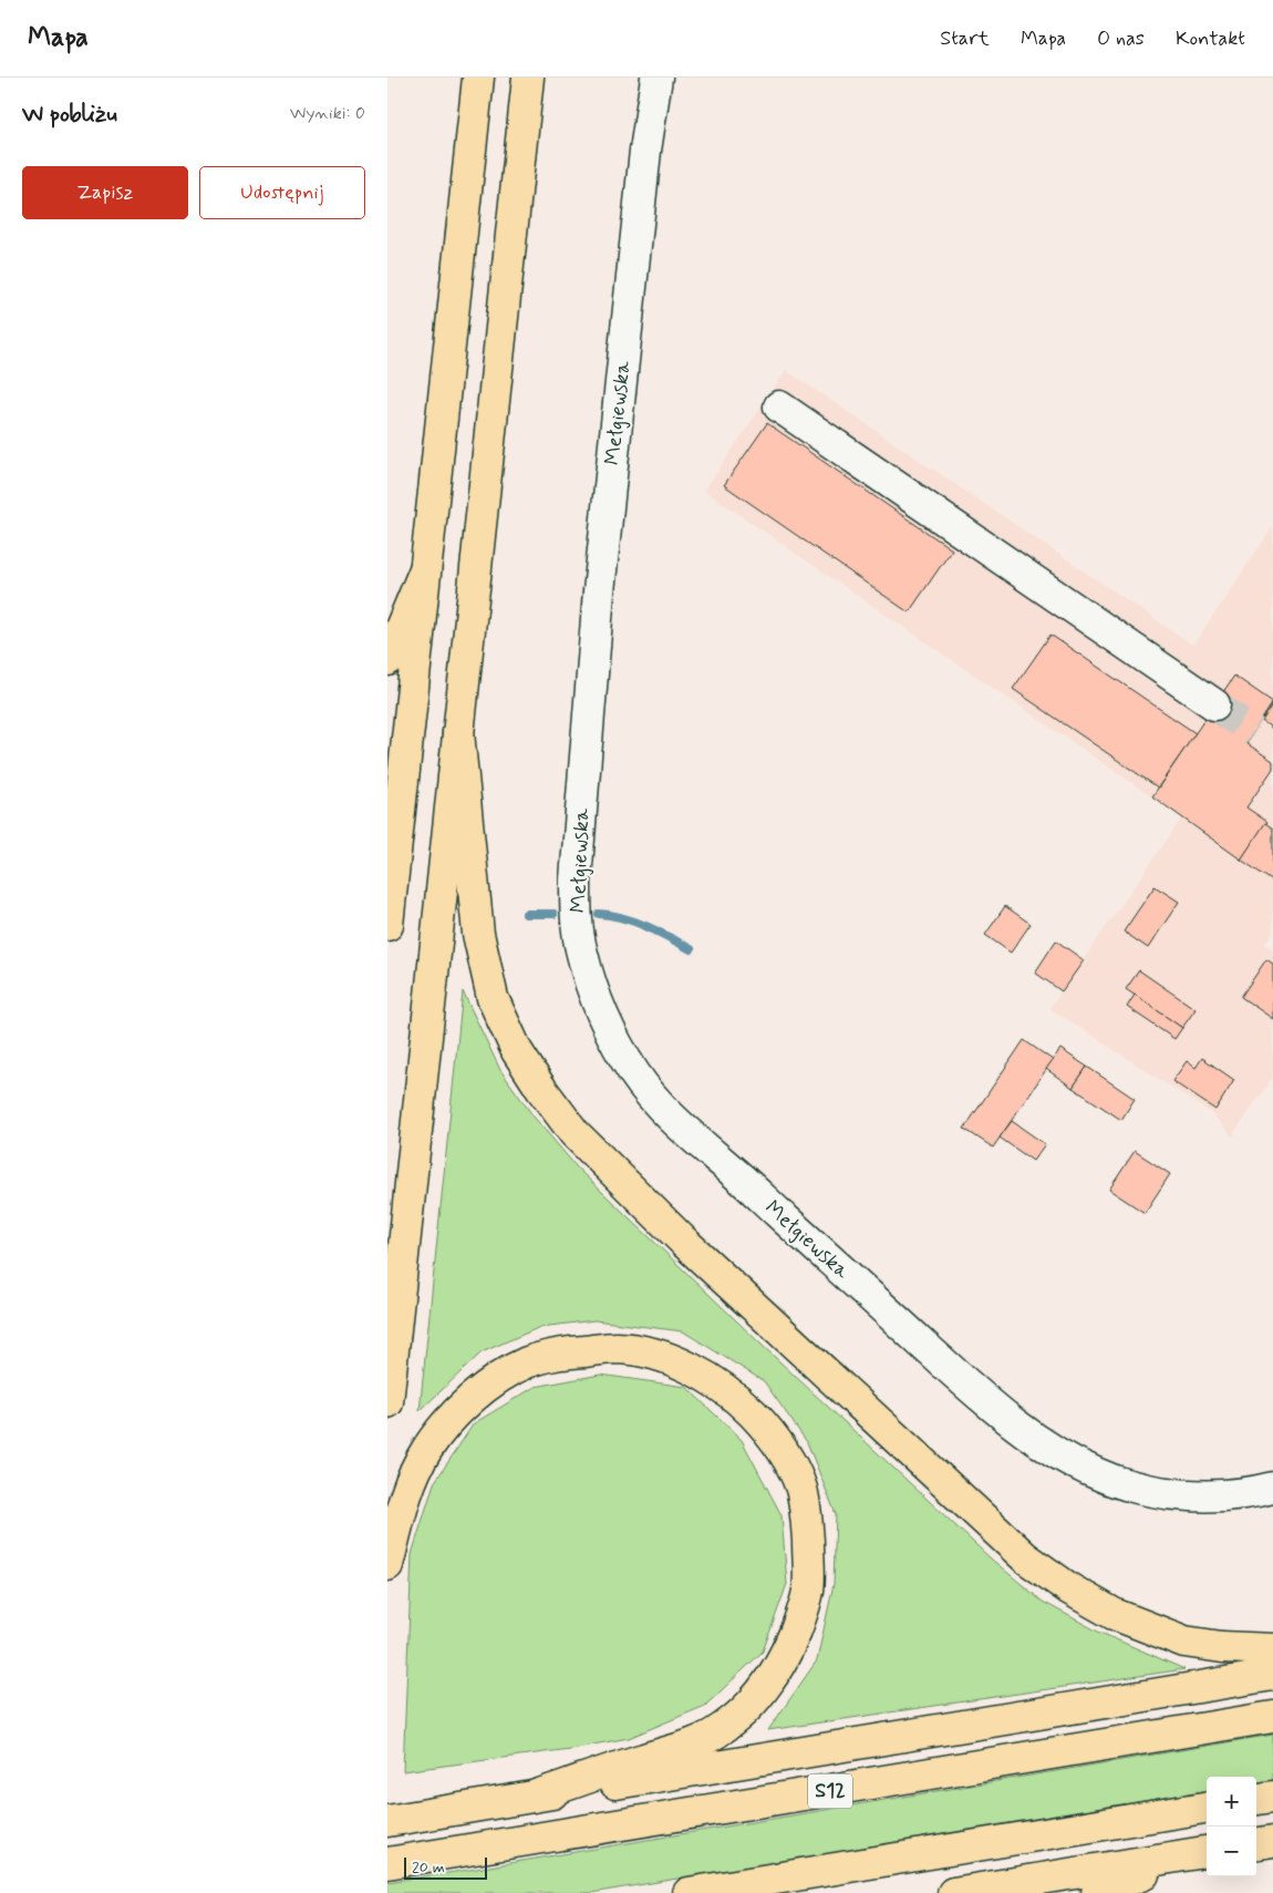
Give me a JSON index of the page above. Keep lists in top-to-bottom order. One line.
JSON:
{"streets":{"main road":["S12"],"street":["Mełgiewska"]},"scale_bar":"20 m","page":{"header":"Mapa","nav":["Start","Mapa","O nas","Kontakt"],"heading":["W pobliżu","Wyniki: 0"],"buttons":["Zapisz","Udostępnij"],"map_buttons":["+","−"],"scale":"20 m"}}
